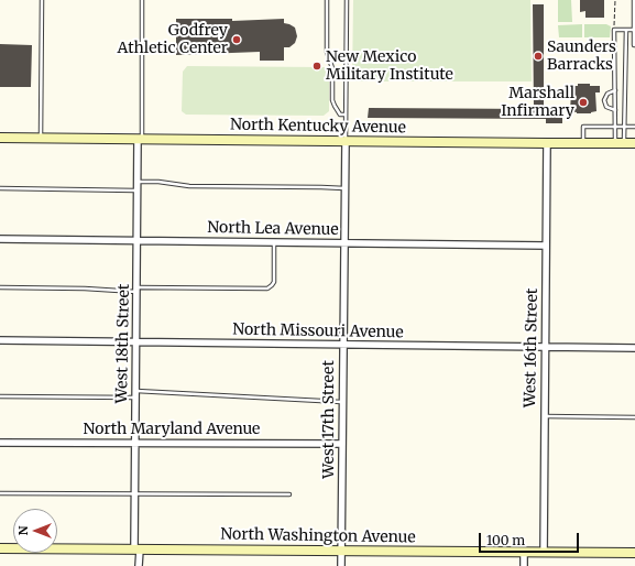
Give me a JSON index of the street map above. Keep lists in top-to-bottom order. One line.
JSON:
{"streets":{"street":["North Kentucky Avenue","North Lea Avenue","North Missouri Avenue","West 18th Street","West 16th Street","West 17th Street","North Maryland Avenue","North Washington Avenue"]},"crossings":[["North Kentucky Avenue","West 18th Street"],["North Kentucky Avenue","West 16th Street"],["North Kentucky Avenue","West 17th Street"],["North Lea Avenue","West 18th Street"],["North Lea Avenue","West 16th Street"],["North Lea Avenue","West 17th Street"],["North Missouri Avenue","West 18th Street"],["North Missouri Avenue","West 16th Street"],["North Missouri Avenue","West 17th Street"],["West 18th Street","North Maryland Avenue"],["West 18th Street","North Washington Avenue"],["West 16th Street","North Washington Avenue"],["West 17th Street","North Maryland Avenue"],["West 17th Street","North Washington Avenue"]],"places":["Godfrey Athletic Center","Saunders Barracks","New Mexico Military Institute","Marshall Infirmary"],"scale_bar":"100 m","north":"left"}
